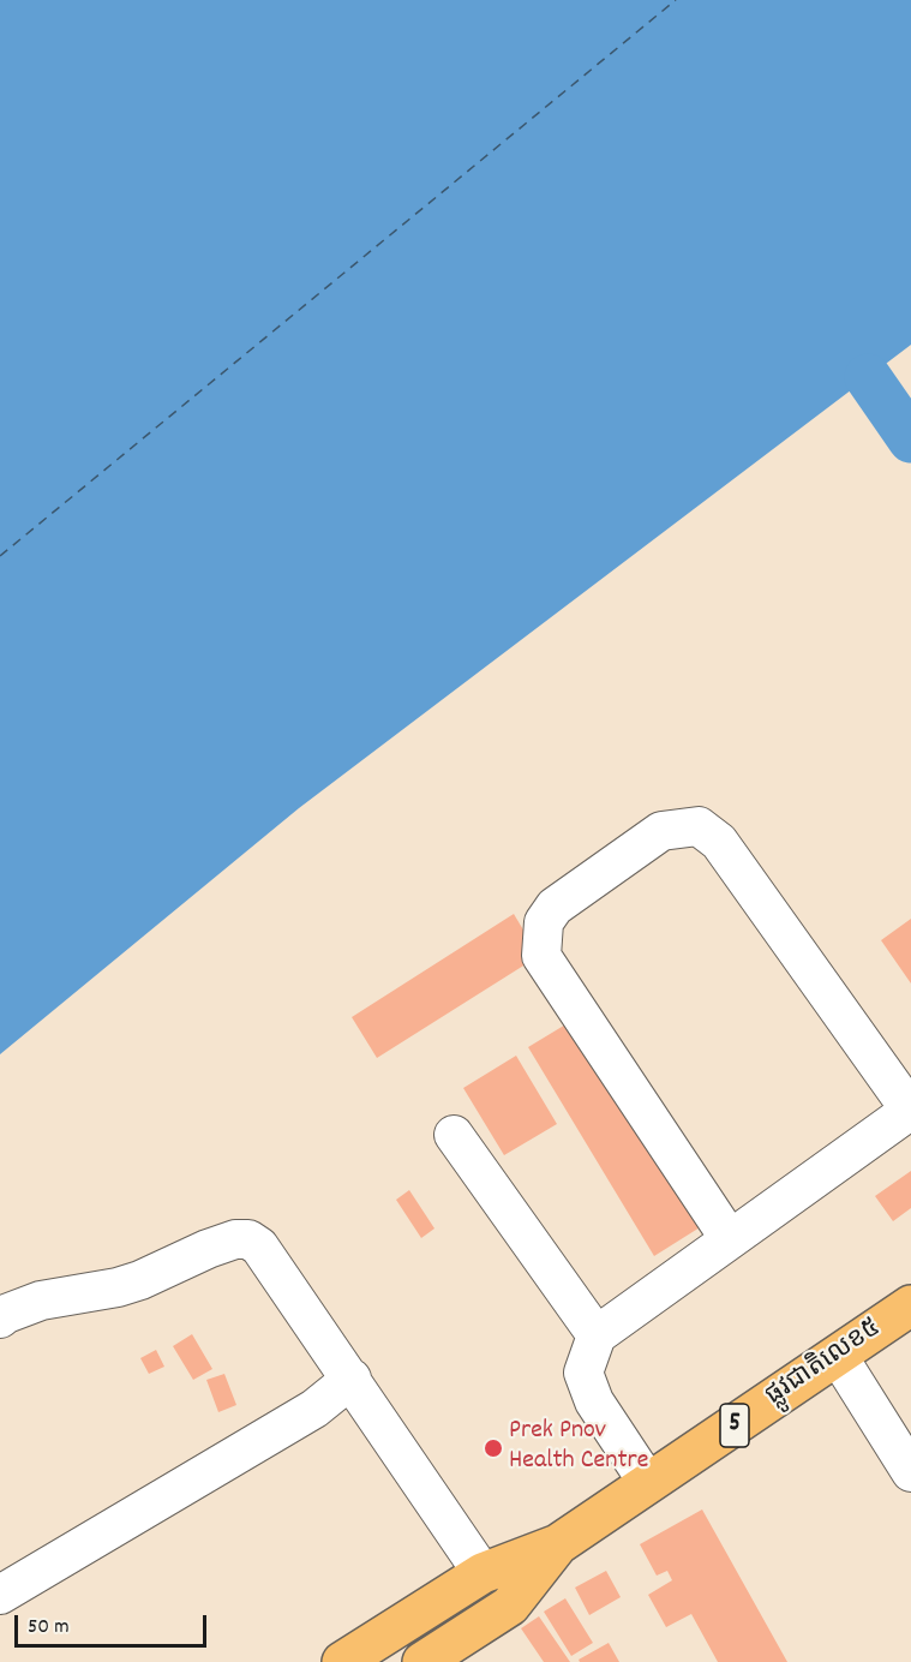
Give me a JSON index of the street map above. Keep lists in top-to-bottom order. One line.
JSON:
{"streets":{"highway":["ផ្លូវជាតិលេខ៥","5"]},"places":["Prek Pnov Health Centre"],"scale_bar":"50 m"}
